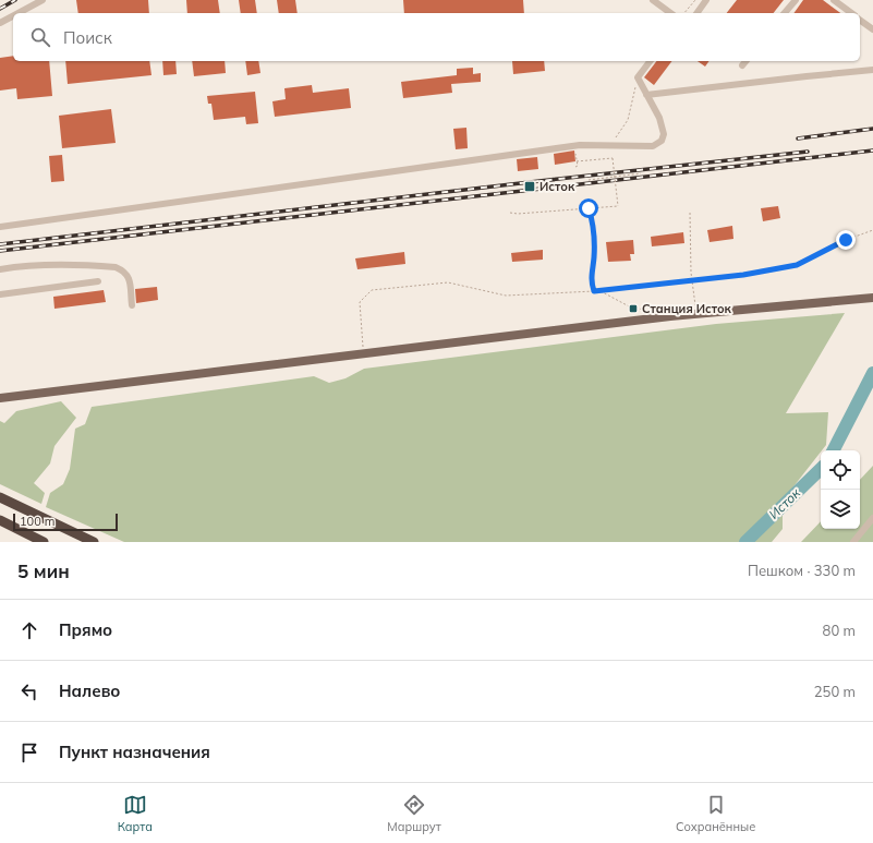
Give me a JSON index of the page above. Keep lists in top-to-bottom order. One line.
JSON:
{"water":["Исток"],"places":{"transit":["Исток","Станция Исток"]},"scale_bar":"100 m","page":{"search":"Поиск","scale":"100 m","heading":["5 мин","Пешком · 330 m"],"list":[["Прямо","80 m"],["Налево","250 m"],"Пункт назначения"],"nav":["Карта","Маршрут","Сохранённые"]}}
